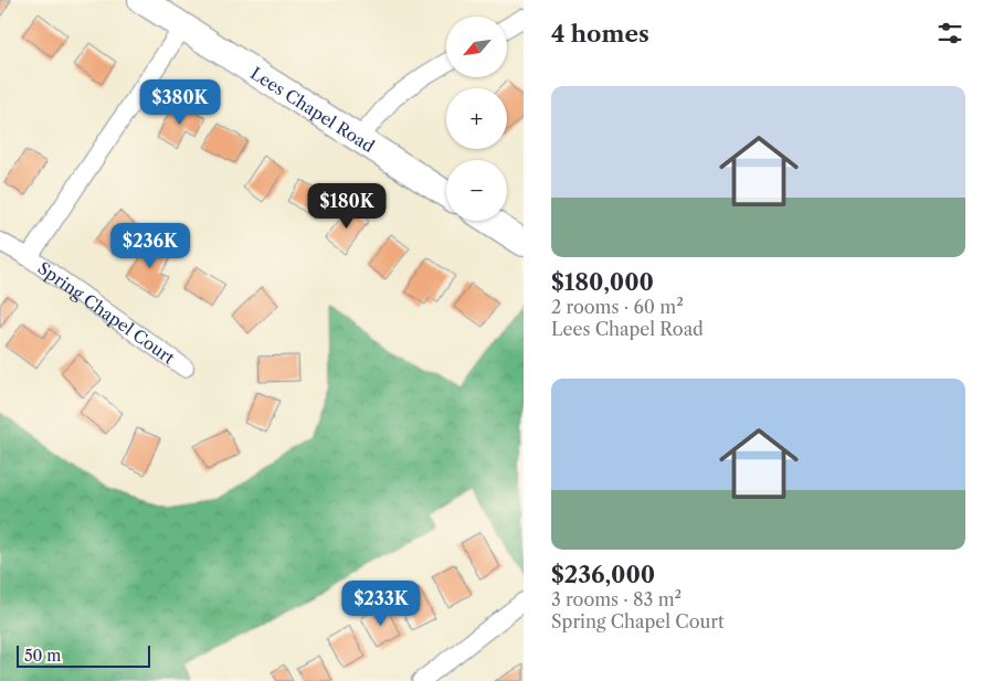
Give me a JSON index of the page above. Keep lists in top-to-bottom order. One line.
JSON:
{"streets":{"main road":["Lees Chapel Road"],"street":["Spring Chapel Court"]},"crossings":[["Lees Chapel Road","Spring Chapel Court"]],"scale_bar":"50 m","north":"bottom left","page":{"heading":"4 homes","map_buttons":["+","−"],"list":[{"name":"$180,000","note":"2 rooms · 60 m² · Lees Chapel Road"},{"name":"$236,000","note":"3 rooms · 83 m² · Spring Chapel Court"}],"price":["$380K","$180K","$236K","$233K"],"scale":"50 m"}}
